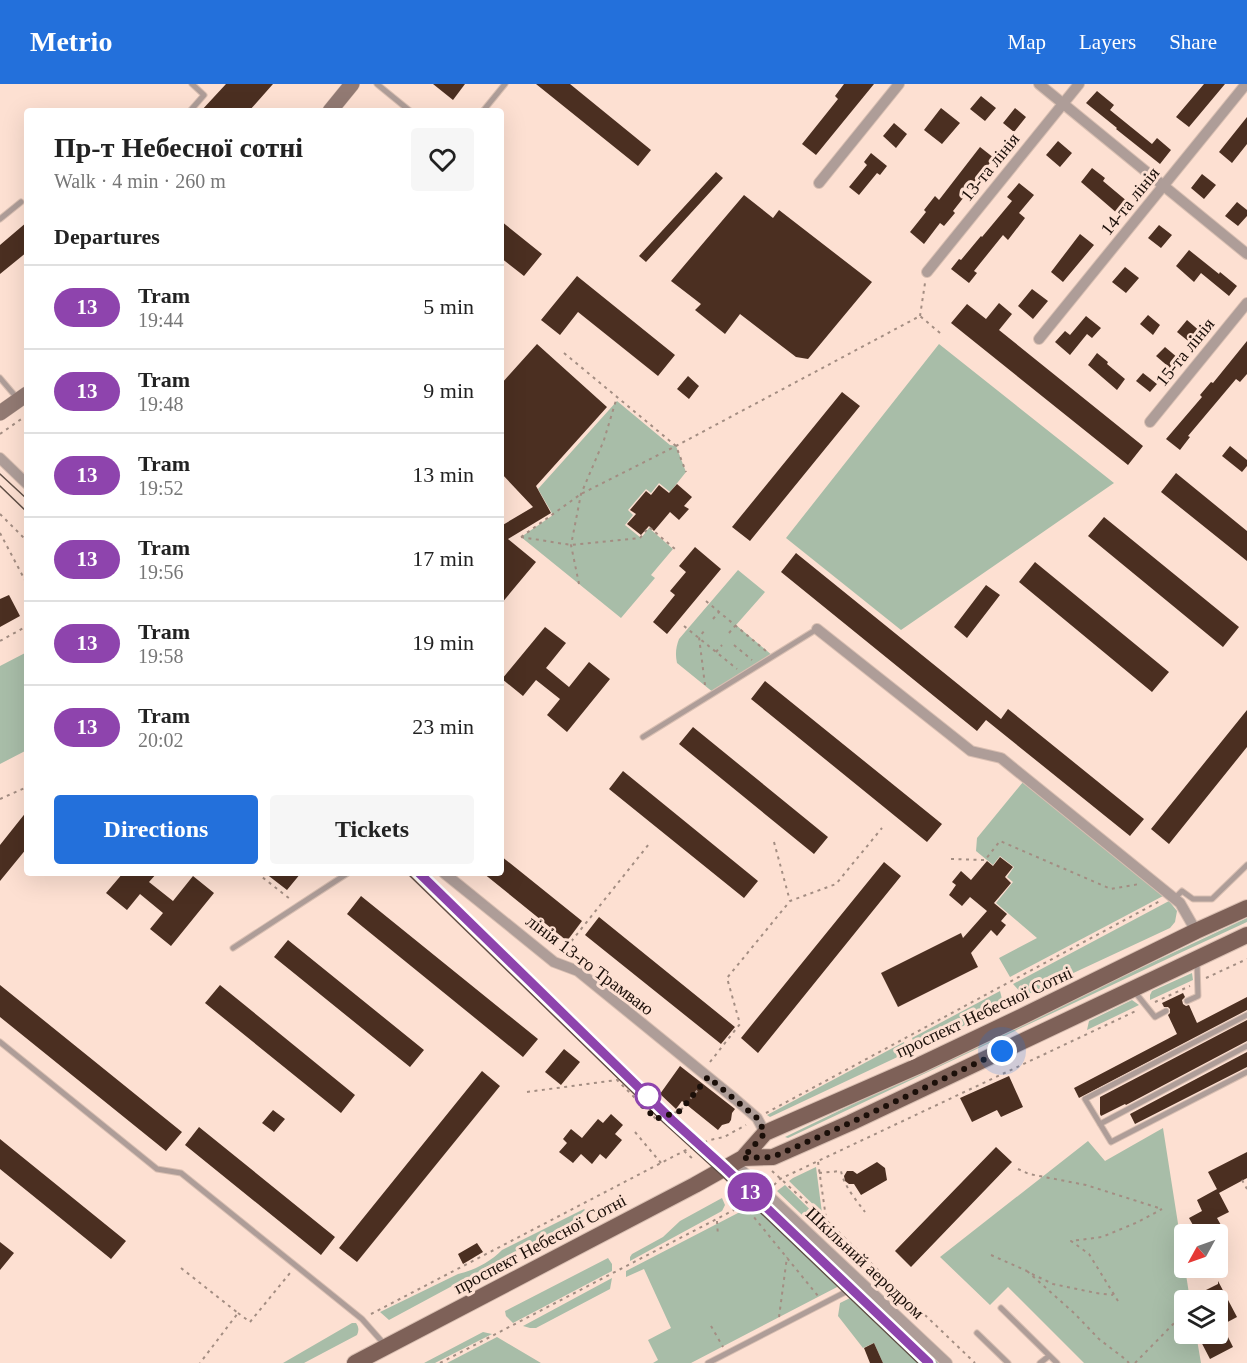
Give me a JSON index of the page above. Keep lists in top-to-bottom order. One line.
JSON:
{"streets":{"main road":["проспект Небесної Сотні"],"street":["13-та лінія","14-та лінія","15-та лінія","лінія 13-го Трамваю","Шкільний аеродром"]},"crossings":[["лінія 13-го Трамваю","проспект Небесної Сотні"],["проспект Небесної Сотні","Шкільний аеродром"]],"lines":["tram line 13"],"north":"bottom left","page":{"header":"Metrio","nav":["Map","Layers","Share"],"on_map":"13","heading":[["Пр-т Небесної сотні","Walk · 4 min · 260 m"],"Departures"],"list":[{"mark":"13","name":"Tram","note":"19:44","value":"5 min"},{"mark":"13","name":"Tram","note":"19:48","value":"9 min"},{"mark":"13","name":"Tram","note":"19:52","value":"13 min"},{"mark":"13","name":"Tram","note":"19:56","value":"17 min"},{"mark":"13","name":"Tram","note":"19:58","value":"19 min"},{"mark":"13","name":"Tram","note":"20:02","value":"23 min"}],"buttons":["Directions","Tickets"]}}
